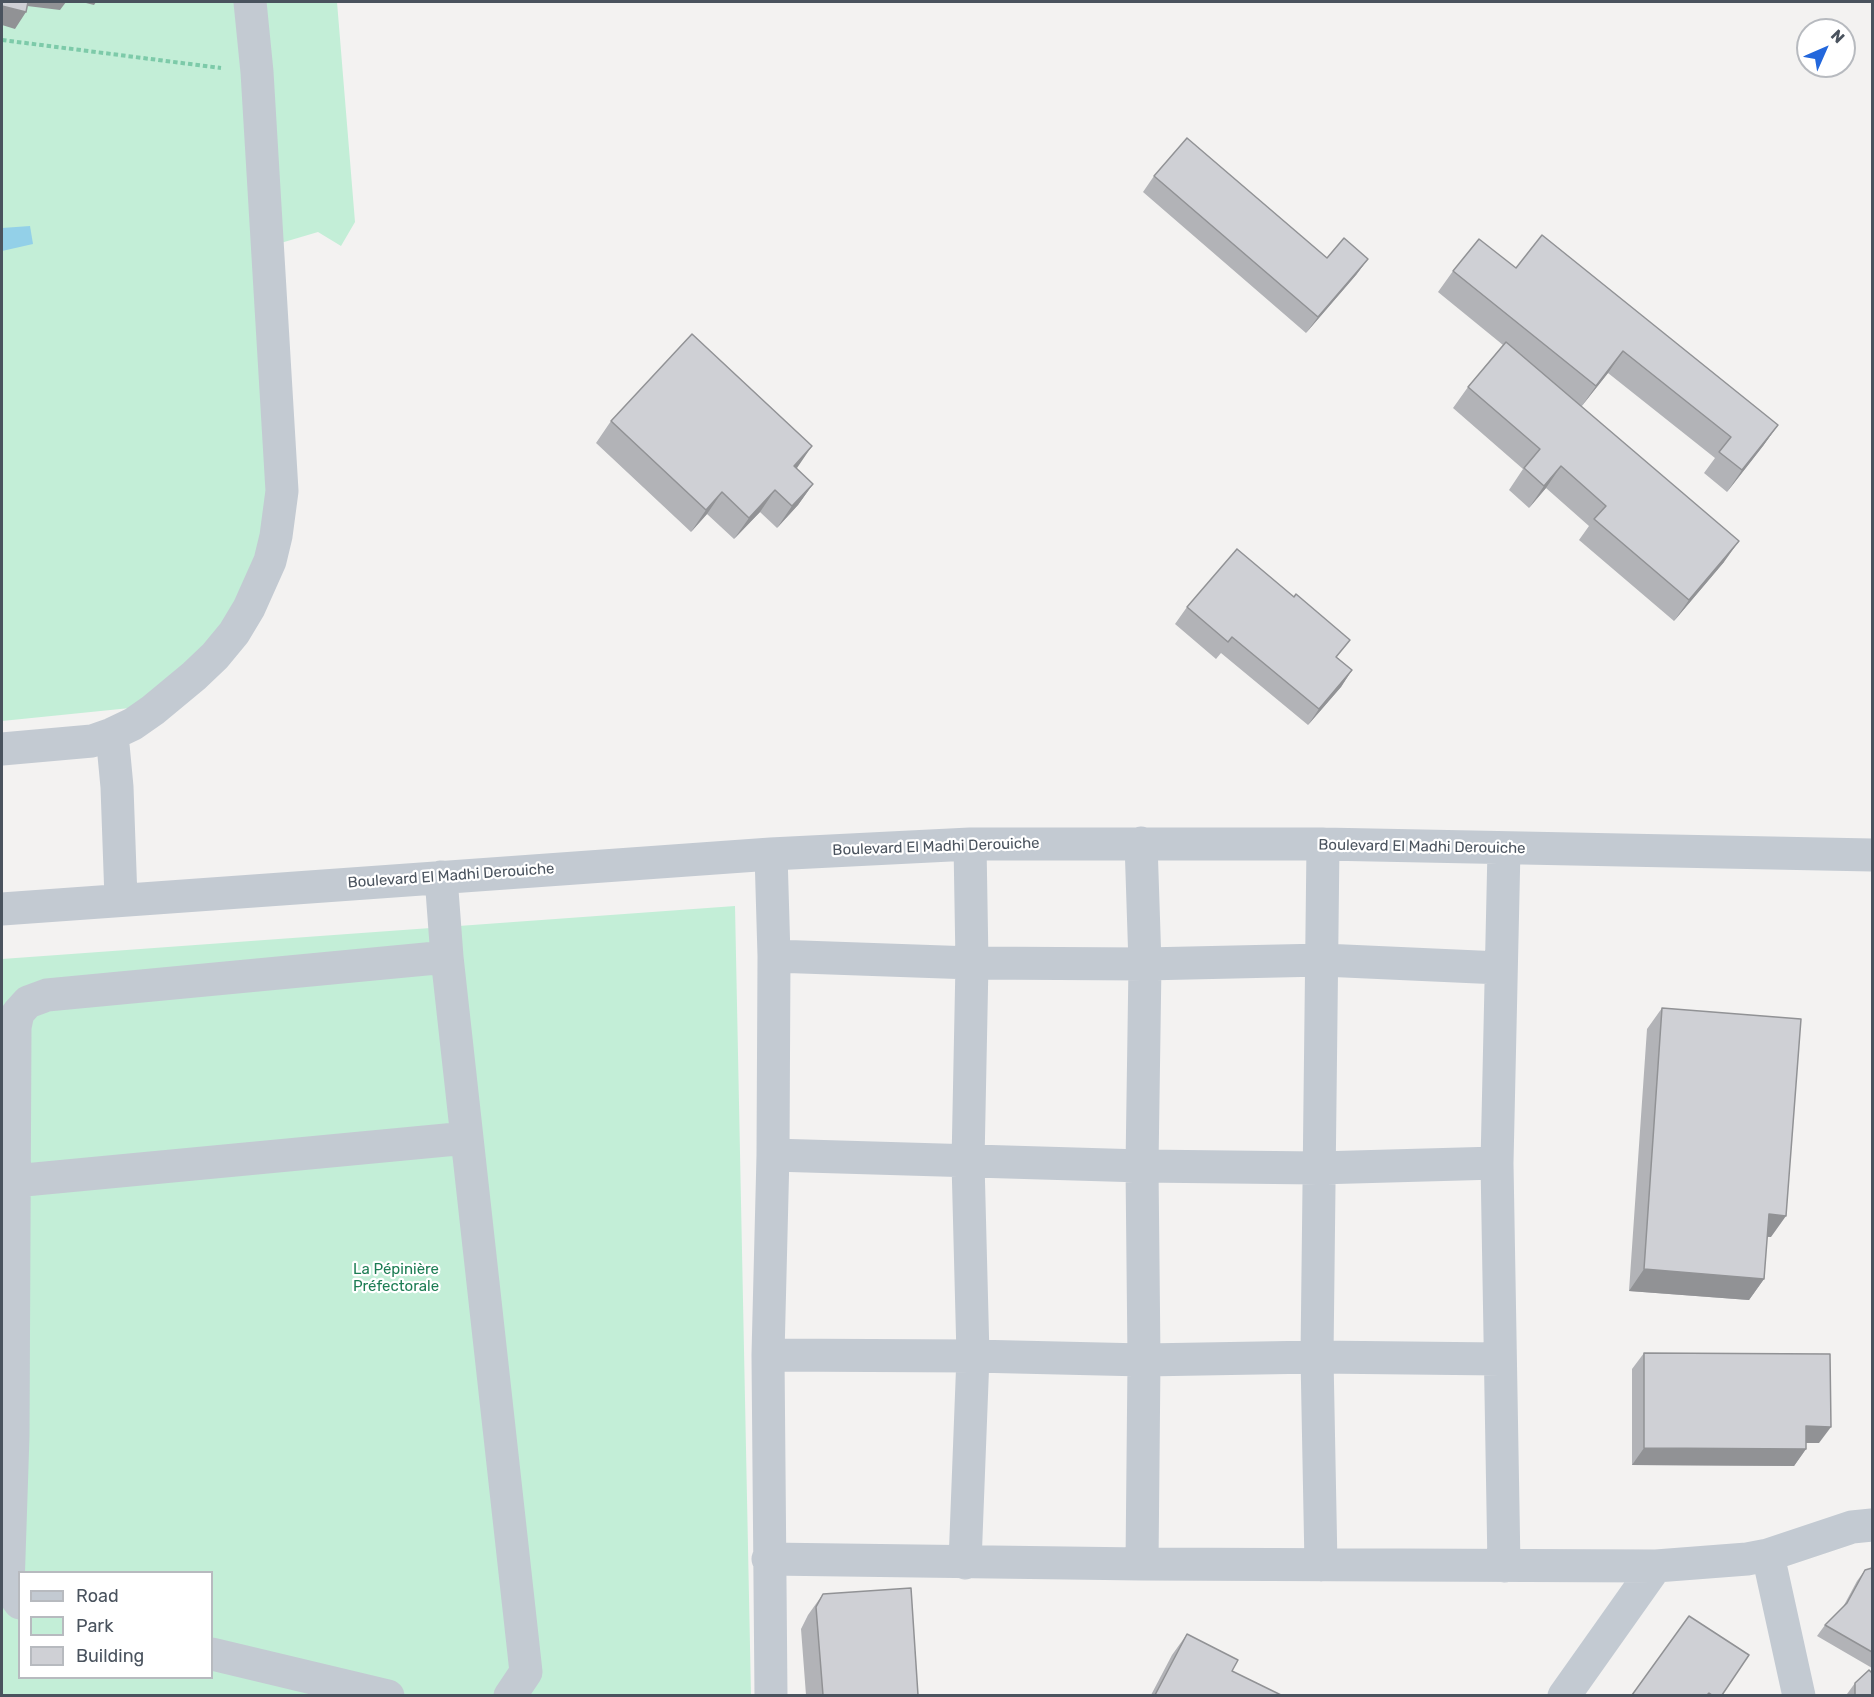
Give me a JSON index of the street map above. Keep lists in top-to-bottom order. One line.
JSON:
{"streets":{"street":["Boulevard El Madhi Derouiche"]},"parks":["La Pépinière Préfectorale"],"legend":["Road","Park","Building"],"north":"top right"}
